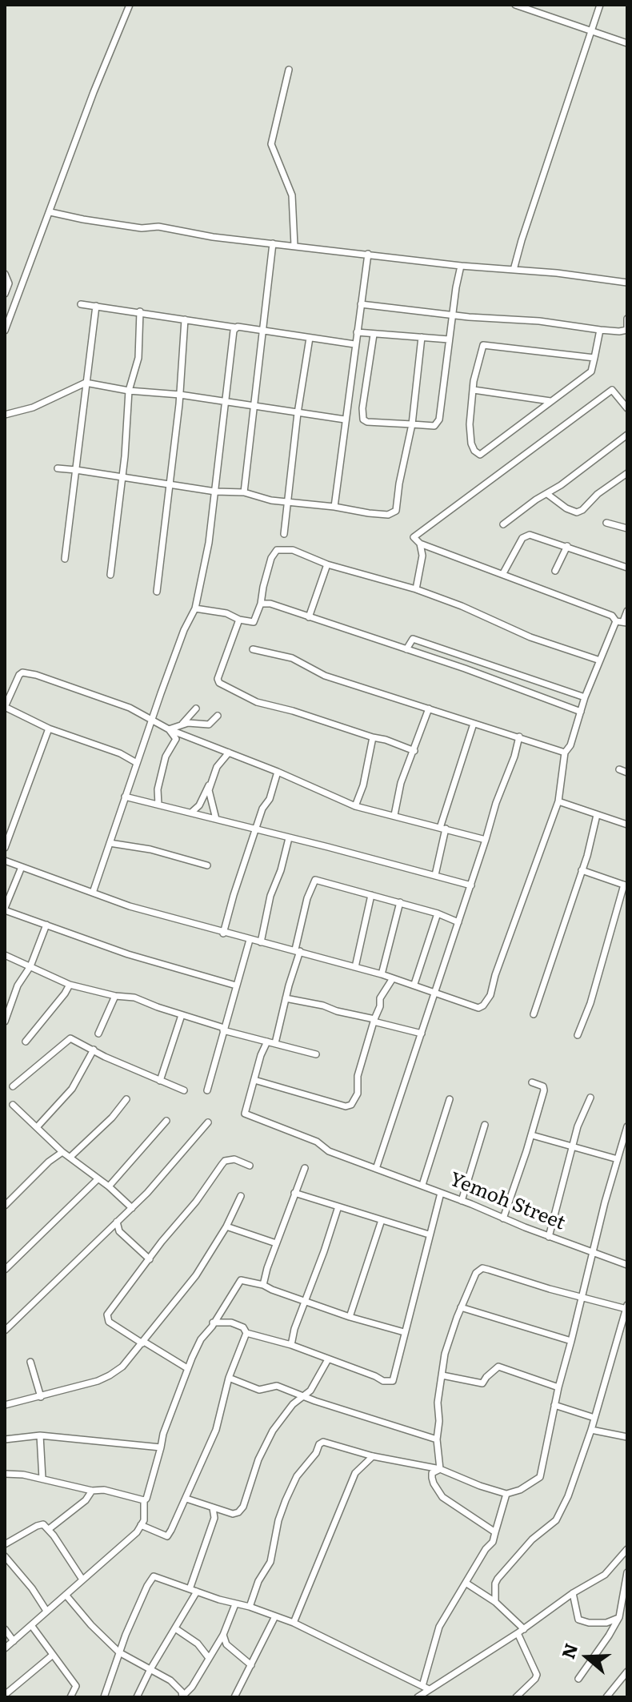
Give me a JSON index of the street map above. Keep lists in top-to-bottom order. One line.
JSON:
{"streets":{"street":["Yemoh Street"]},"north":"left"}
